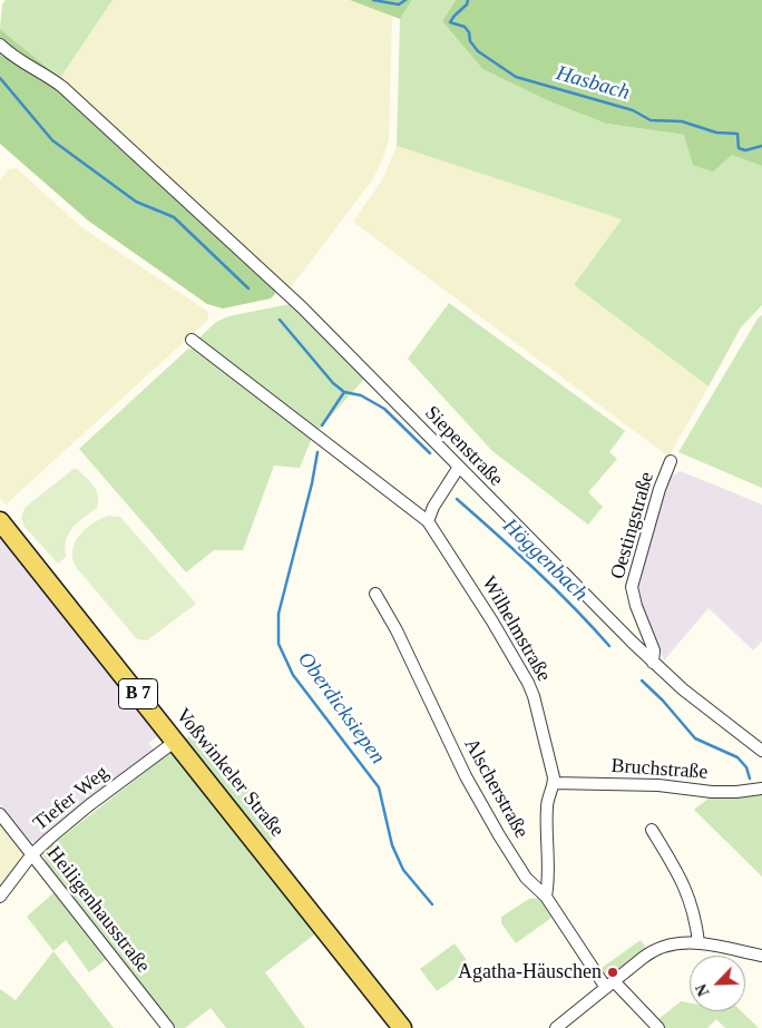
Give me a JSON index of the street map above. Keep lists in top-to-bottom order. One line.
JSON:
{"streets":{"main road":["B 7","Voßwinkeler Straße"],"street":["Siepenstraße","Oestingstraße","Wilhelmstraße","Bruchstraße","Alscherstraße","Tiefer Weg","Heiligenhausstraße"]},"crossings":[["Siepenstraße","Oestingstraße"],["Wilhelmstraße","Bruchstraße"],["Wilhelmstraße","Alscherstraße"],["Voßwinkeler Straße","Tiefer Weg"],["Tiefer Weg","Heiligenhausstraße"]],"water":["Hasbach","Höggenbach","Oberdicksiepen"],"places":["Agatha-Häuschen"],"north":"bottom left"}
